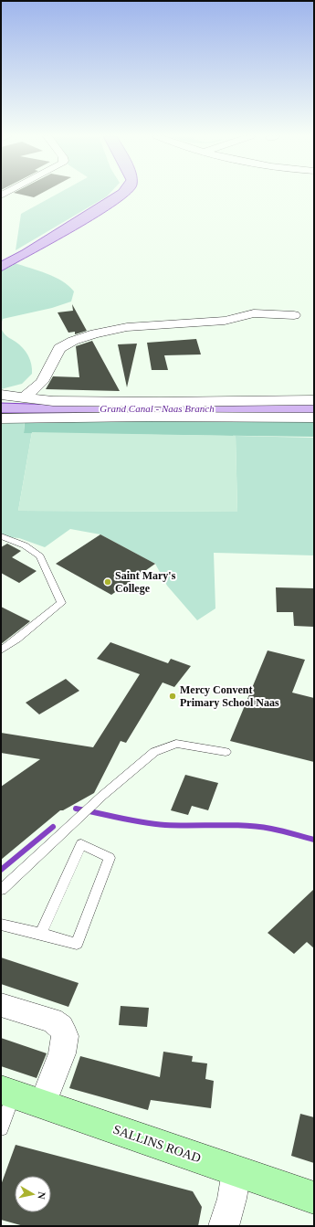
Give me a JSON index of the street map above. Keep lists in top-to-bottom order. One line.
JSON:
{"streets":{"main road":["SALLINS ROAD"]},"water":["Grand Canal - Naas Branch"],"places":["Saint Mary's College","Mercy Convent Primary School Naas"],"north":"right"}
